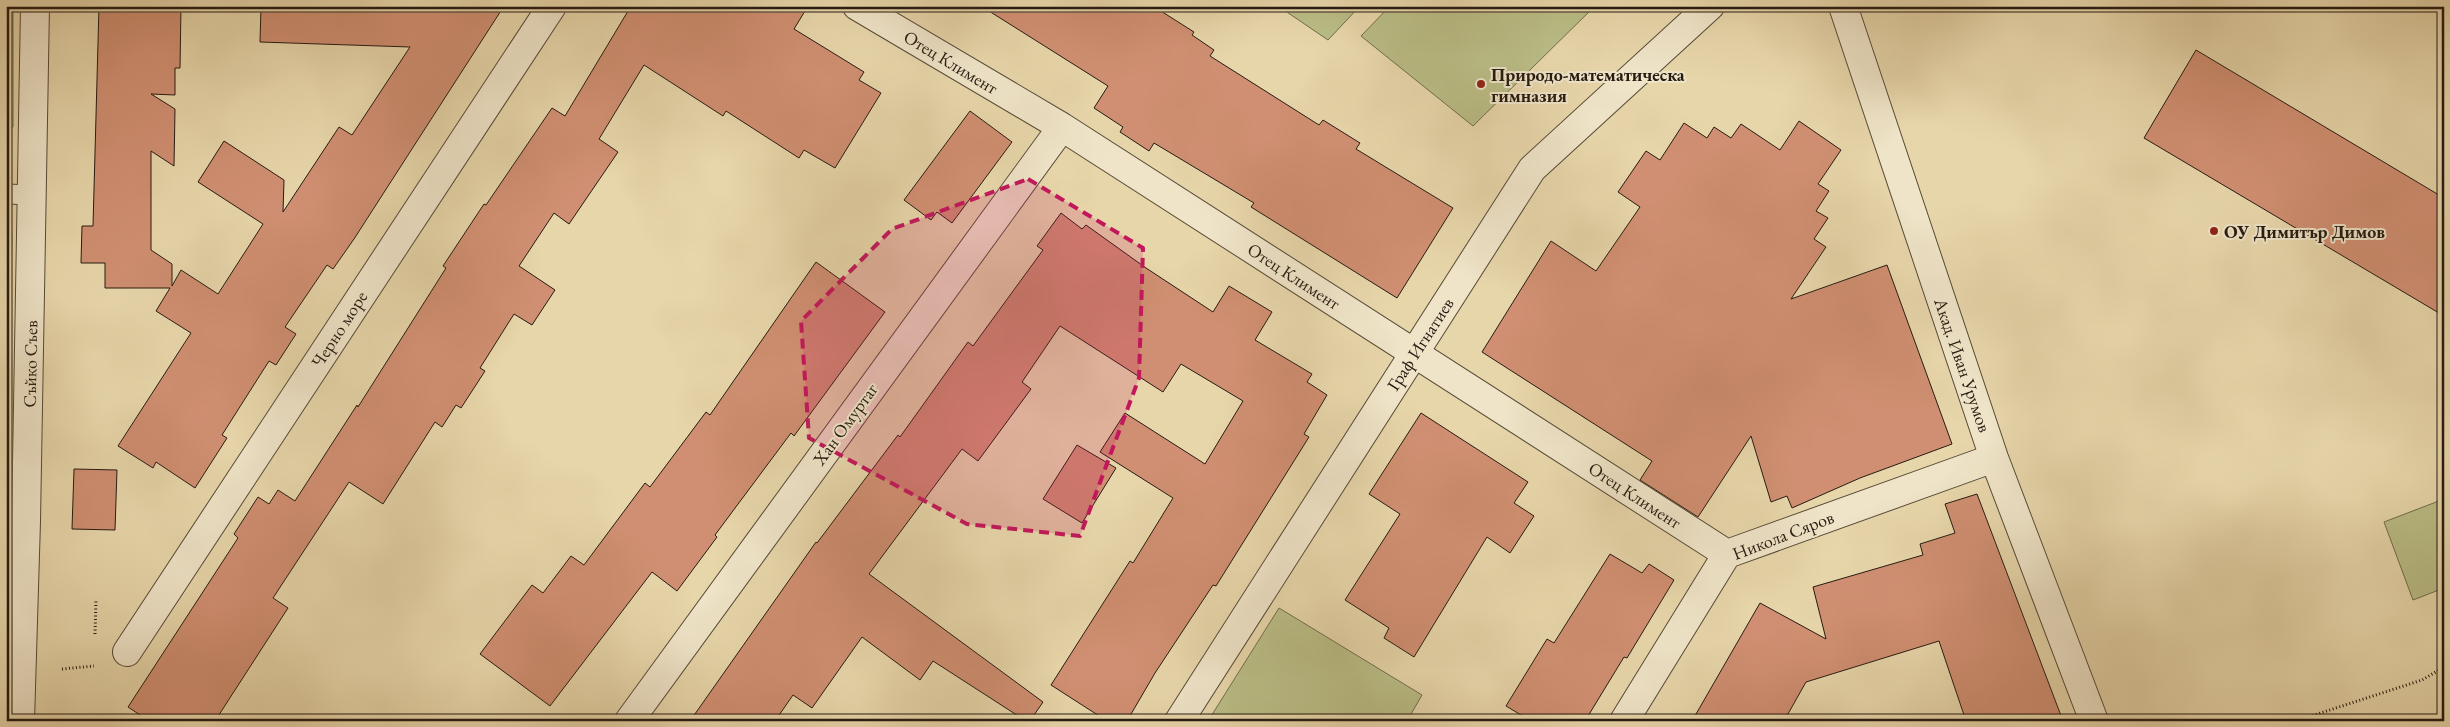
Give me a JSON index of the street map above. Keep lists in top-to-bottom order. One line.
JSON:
{"streets":{"street":["Отец Климент","Черно море","Граф Игнатиев","Съйко Съев","Акад. Иван Урумов","Хан Омуртаг","Никола Сяров"]},"crossings":[["Отец Климент","Граф Игнатиев"],["Отец Климент","Хан Омуртаг"],["Отец Климент","Никола Сяров"],["Акад. Иван Урумов","Никола Сяров"]],"places":["Природо-математическа гимназия","ОУ Димитър Димов"]}
